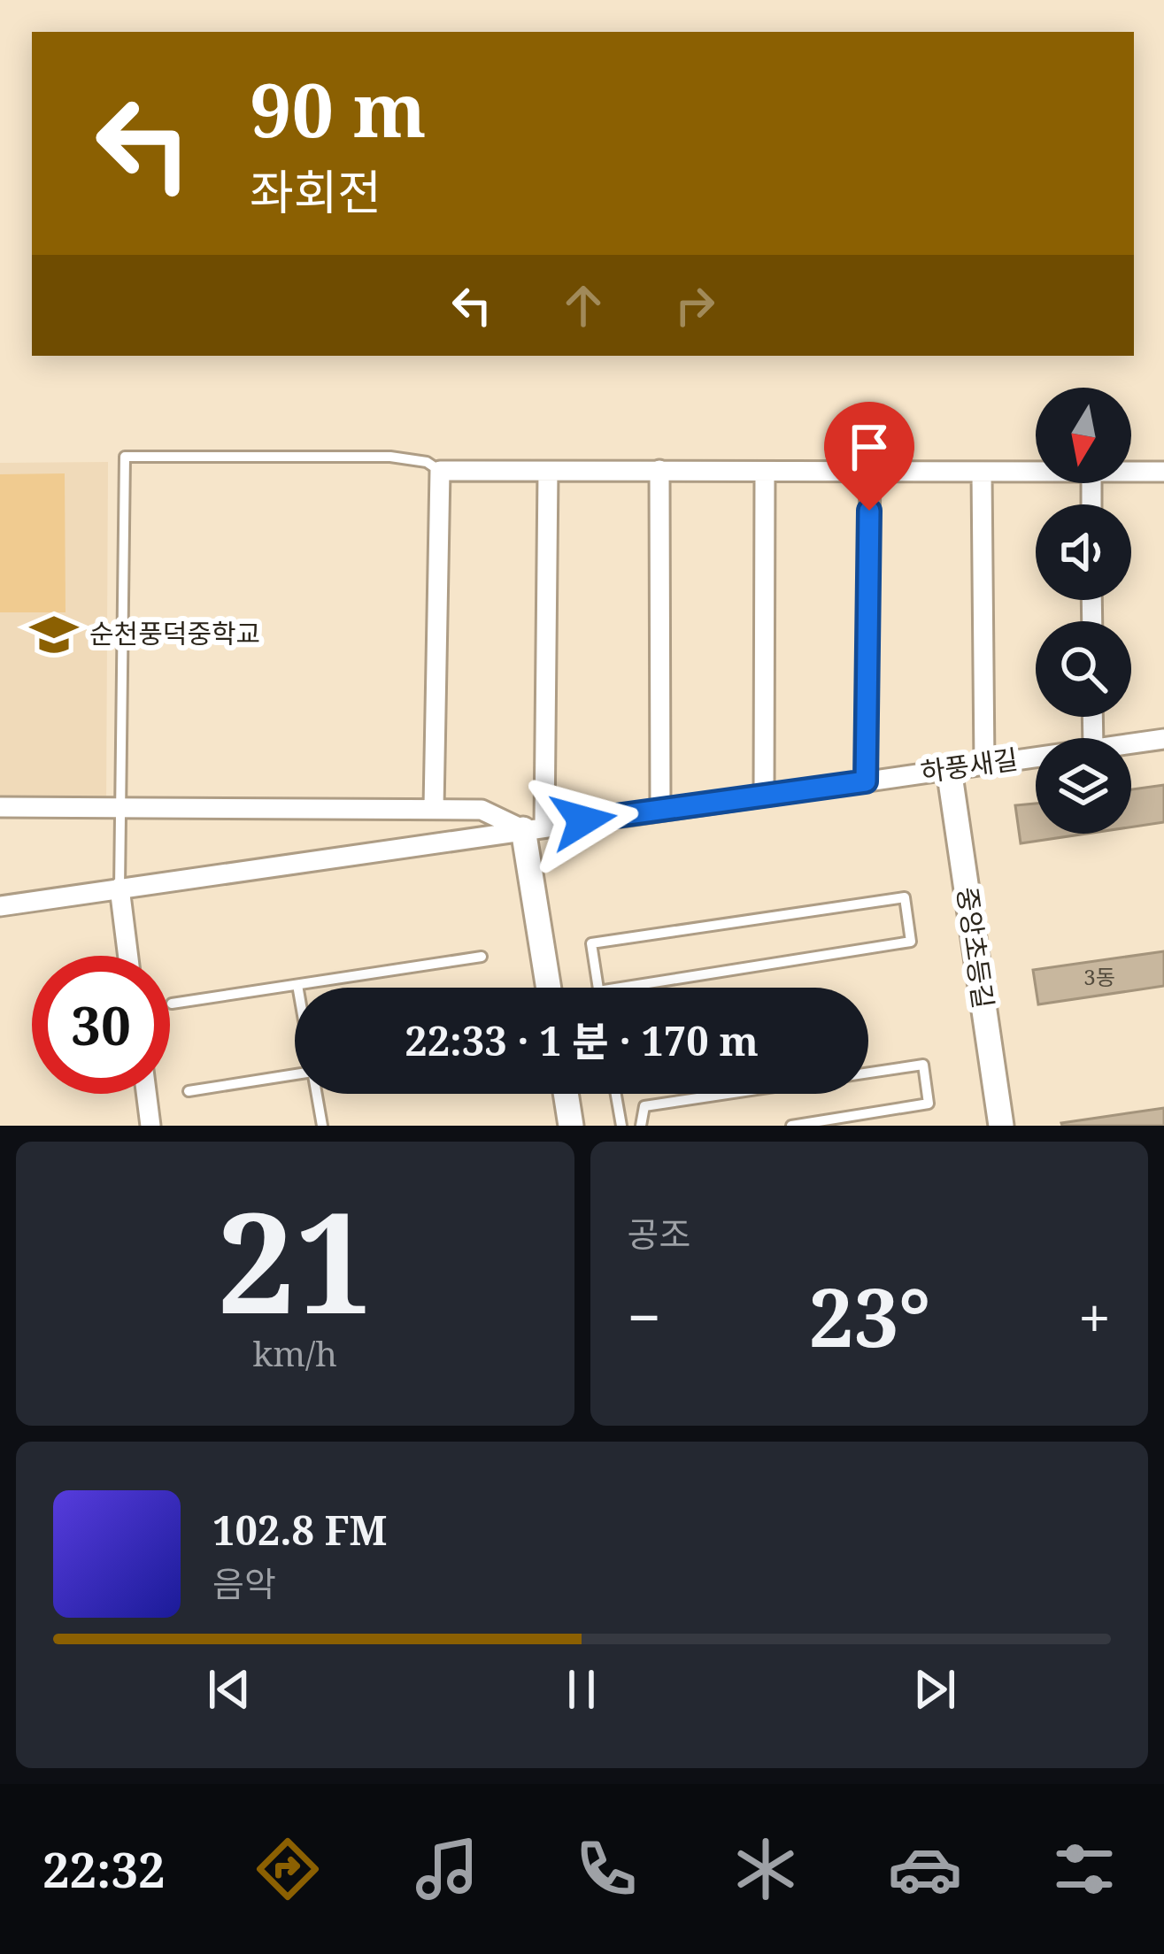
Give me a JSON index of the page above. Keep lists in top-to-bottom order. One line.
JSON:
{"streets":{"street":["하풍새길","중앙초등길"]},"crossings":[["하풍새길","중앙초등길"]],"places":{"school or university":["순천풍덕중학교"]},"house_numbers":["3동"],"north":"bottom","page":{"turn":["90 m","좌회전"],"limit":"30","trip":"22:33 · 1 분 · 170 m","tile":[["21","km/h"],"공조"],"heat":["−","23°","+"],"song":["102.8 FM","음악"],"tabs":"22:32"}}
